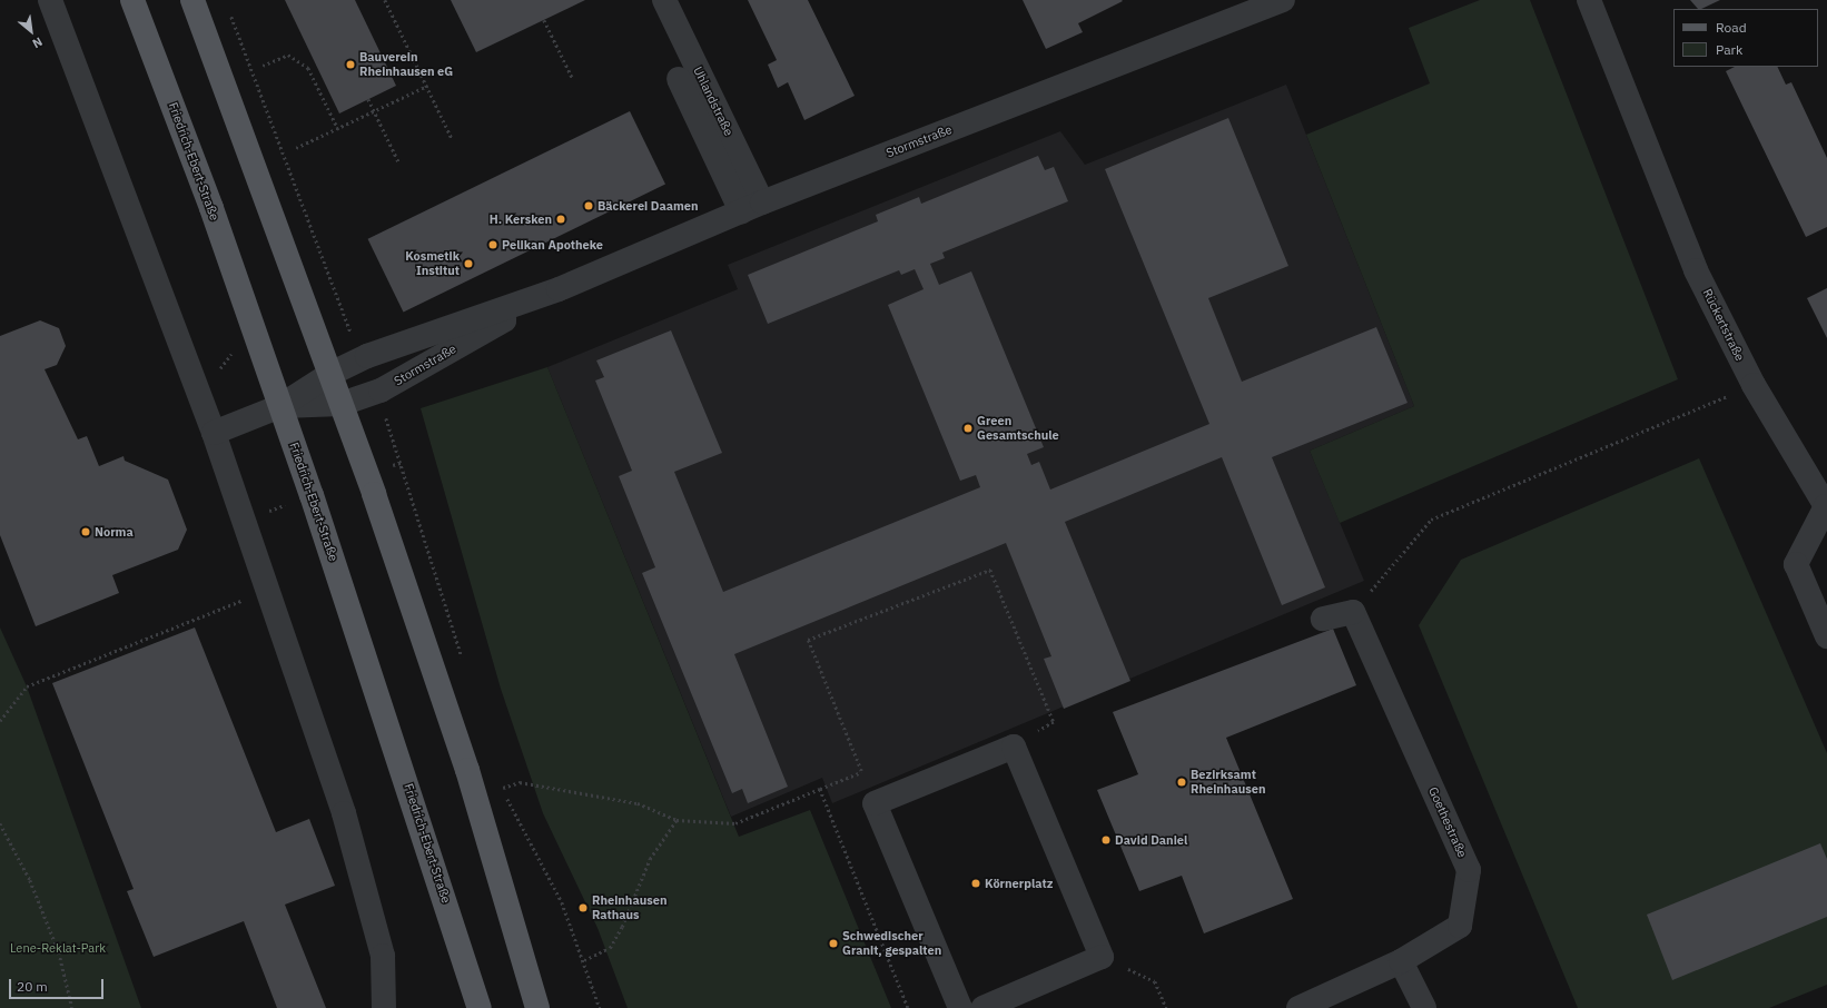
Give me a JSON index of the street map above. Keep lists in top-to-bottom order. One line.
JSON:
{"streets":{"main road":["Friedrich-Ebert-Straße"],"street":["Uhlandstraße","Stormstraße","Rückertstraße","Goethestraße"]},"crossings":[["Uhlandstraße","Stormstraße"],["Stormstraße","Friedrich-Ebert-Straße"]],"parks":["Lene-Reklat-Park"],"places":["Bauverein Rheinhausen eG","Bäckerei Daamen","H. Kersken","Pelikan Apotheke","Kosmetik Institut","Green Gesamtschule","Norma","Bezirksamt Rheinhausen","David Daniel","Körnerplatz","Rheinhausen Rathaus","Schwedischer Granit, gespalten"],"legend":["Road","Park"],"scale_bar":"20 m","north":"bottom right"}
